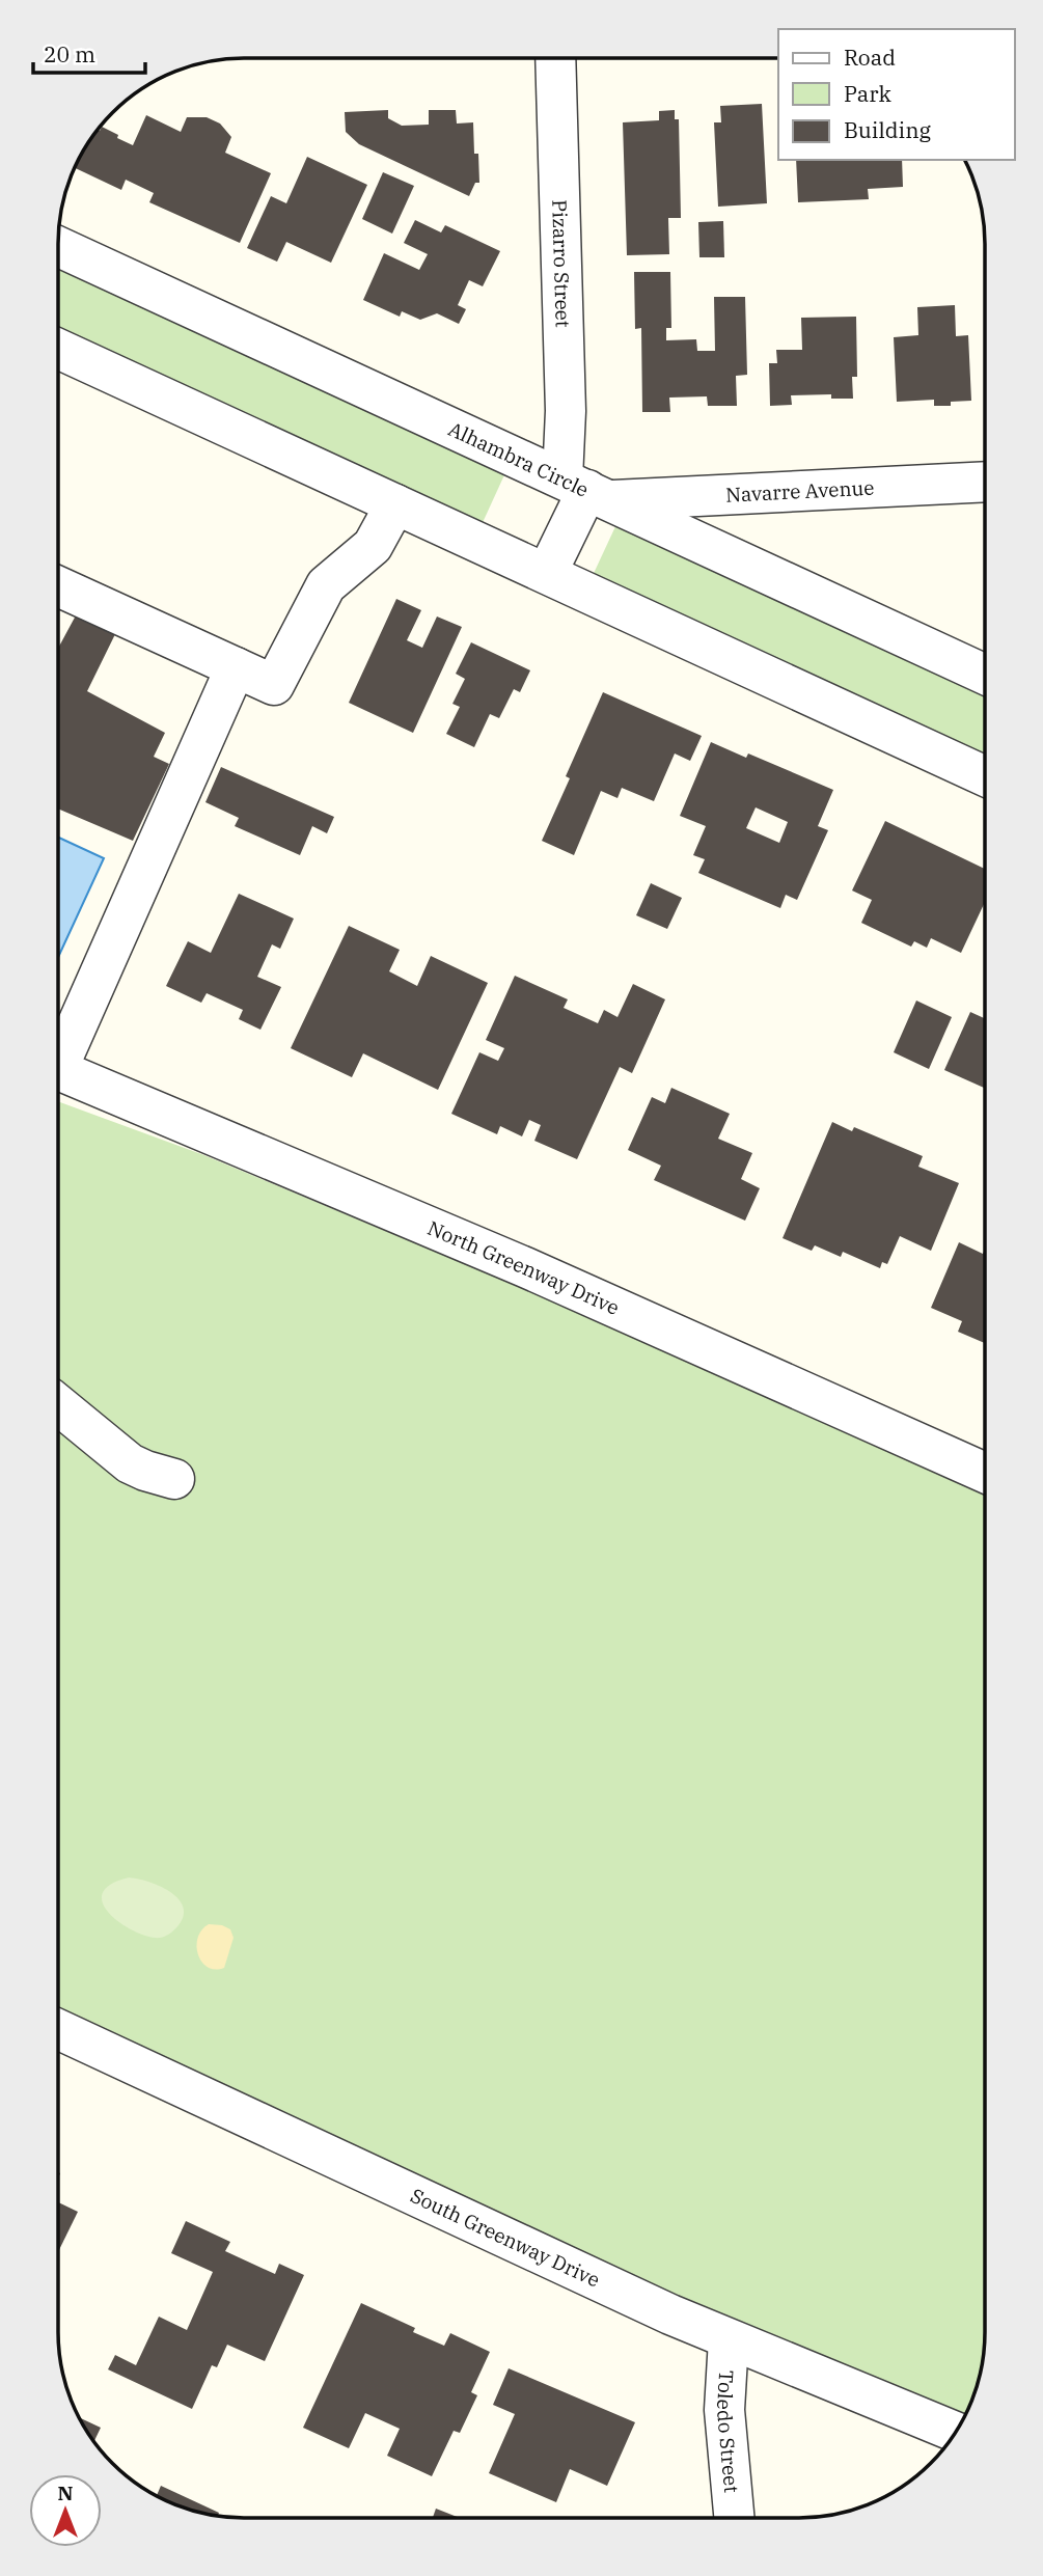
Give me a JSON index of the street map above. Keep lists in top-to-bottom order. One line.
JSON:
{"streets":{"street":["Pizarro Street","Alhambra Circle","Navarre Avenue","North Greenway Drive","South Greenway Drive","Toledo Street"]},"crossings":[["Pizarro Street","Alhambra Circle"],["Pizarro Street","Navarre Avenue"],["Alhambra Circle","Navarre Avenue"],["South Greenway Drive","Toledo Street"]],"legend":["Road","Park","Building"],"scale_bar":"20 m","north":"top"}
